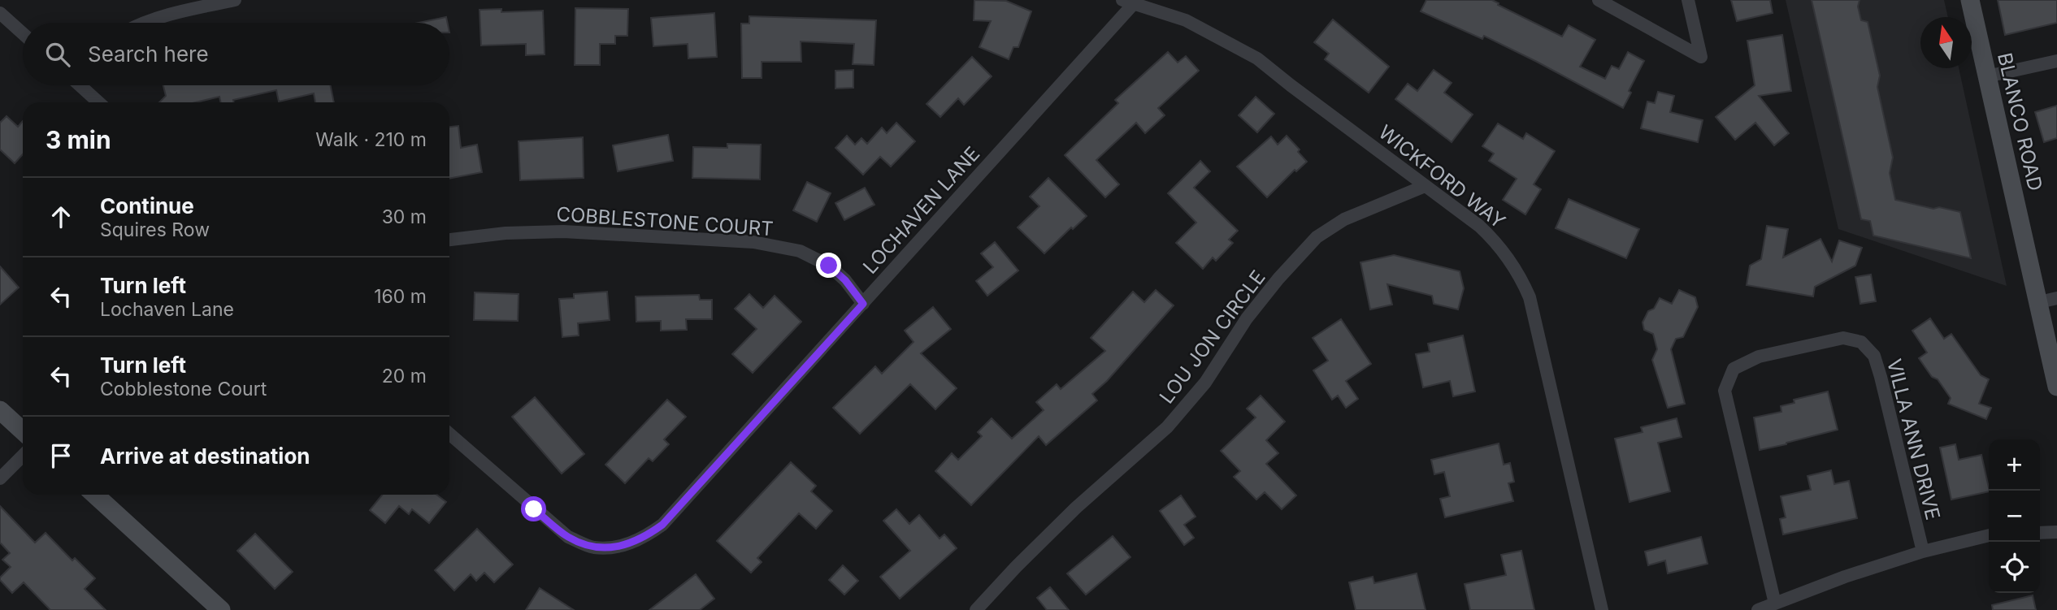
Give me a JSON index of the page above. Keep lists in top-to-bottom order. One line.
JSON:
{"streets":{"main road":["BLANCO ROAD"],"street":["WICKFORD WAY","LOCHAVEN LANE","COBBLESTONE COURT","LOU JON CIRCLE","VILLA ANN DRIVE"]},"crossings":[["WICKFORD WAY","LOCHAVEN LANE"],["WICKFORD WAY","LOU JON CIRCLE"],["LOCHAVEN LANE","COBBLESTONE COURT"]],"north":"top","page":{"search":"Search here","heading":["3 min","Walk · 210 m"],"list":[["Continue","Squires Row","30 m"],["Turn left","Lochaven Lane","160 m"],["Turn left","Cobblestone Court","20 m"],"Arrive at destination"],"map_buttons":["+","−"]}}
